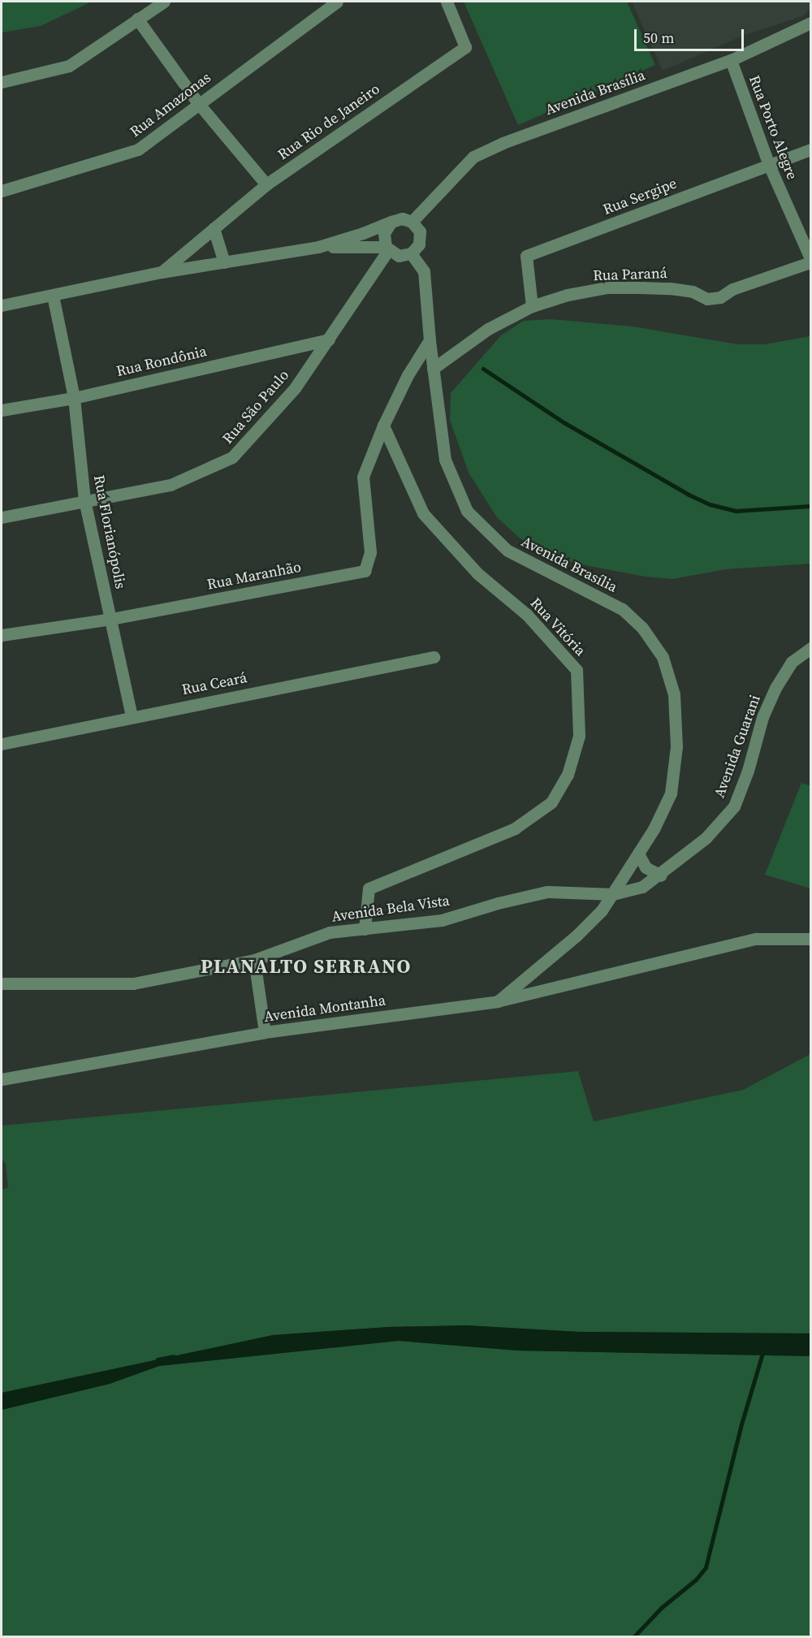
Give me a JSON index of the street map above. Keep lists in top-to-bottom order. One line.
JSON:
{"streets":{"street":["Avenida Brasília","Rua Amazonas","Rua Rio de Janeiro","Rua Porto Alegre","Rua Sergipe","Rua Paraná","Rua Rondônia","Rua São Paulo","Rua Florianópolis","Rua Maranhão","Rua Vitória","Rua Ceará","Avenida Guarani","Avenida Bela Vista","Avenida Montanha"]},"crossings":[["Avenida Brasília","Rua Rio de Janeiro"],["Avenida Brasília","Rua Porto Alegre"],["Avenida Brasília","Rua Paraná"],["Avenida Brasília","Rua São Paulo"],["Avenida Brasília","Avenida Guarani"],["Avenida Brasília","Avenida Bela Vista"],["Rua Rio de Janeiro","Rua São Paulo"],["Rua Rio de Janeiro","Rua Florianópolis"],["Rua Porto Alegre","Rua Sergipe"],["Rua Sergipe","Rua Paraná"],["Rua Rondônia","Rua São Paulo"],["Rua Rondônia","Rua Florianópolis"],["Rua São Paulo","Rua Florianópolis"],["Rua Florianópolis","Rua Maranhão"],["Rua Florianópolis","Rua Ceará"],["Rua Maranhão","Rua Vitória"],["Rua Vitória","Avenida Bela Vista"],["Avenida Guarani","Avenida Bela Vista"]],"districts":["PLANALTO SERRANO"],"scale_bar":"50 m"}
